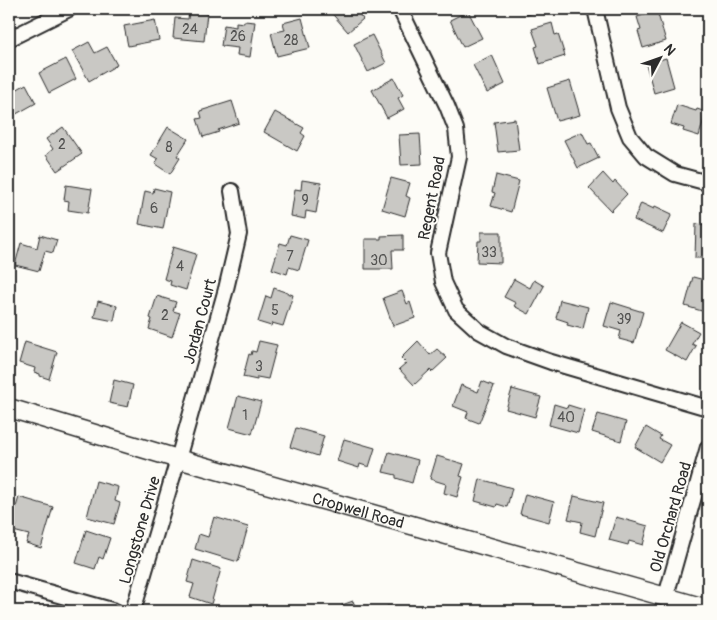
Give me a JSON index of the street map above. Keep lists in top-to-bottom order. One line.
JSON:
{"streets":{"street":["Regent Road","Jordan Court","Cropwell Road","Old Orchard Road","Longstone Drive"]},"crossings":[["Jordan Court","Cropwell Road"],["Jordan Court","Longstone Drive"],["Cropwell Road","Old Orchard Road"],["Cropwell Road","Longstone Drive"]],"house_numbers":["24","26","28","2","8","9","6","33","7","30","4","5","2","39","3","1","40"],"north":"top right"}
